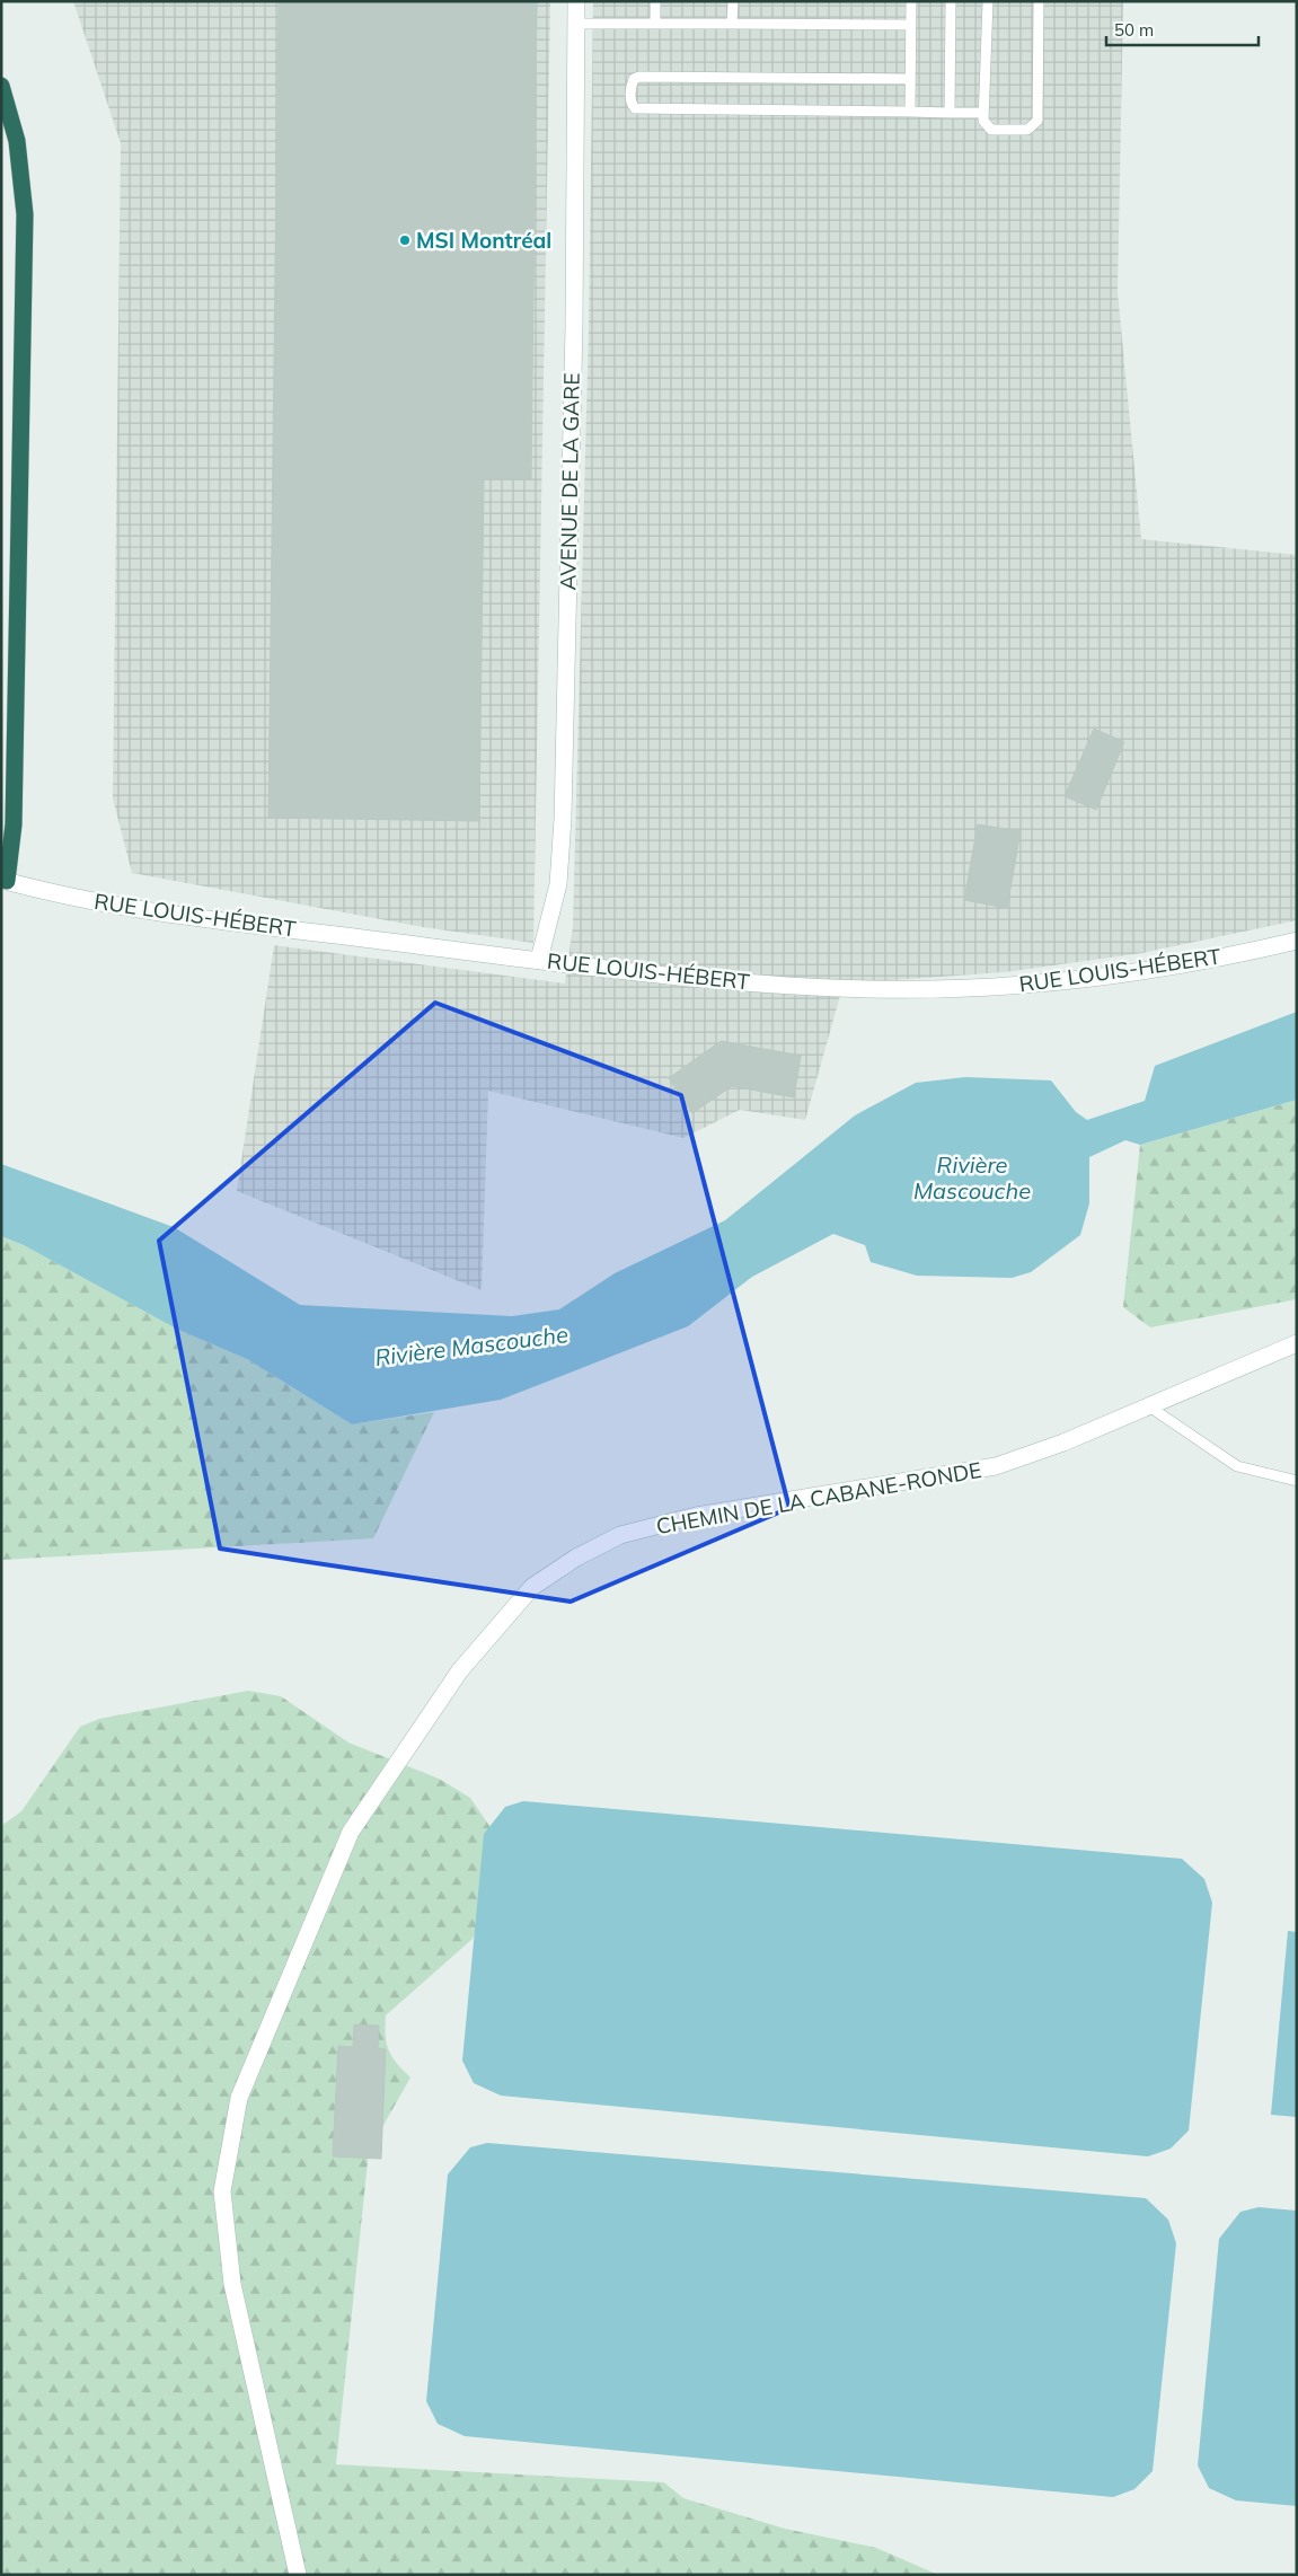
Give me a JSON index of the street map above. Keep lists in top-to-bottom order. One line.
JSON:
{"streets":{"street":["AVENUE DE LA GARE","RUE LOUIS-HÉBERT","CHEMIN DE LA CABANE-RONDE"]},"crossings":[["AVENUE DE LA GARE","RUE LOUIS-HÉBERT"]],"water":["Rivière Mascouche"],"places":["MSI Montréal"],"scale_bar":"50 m"}
